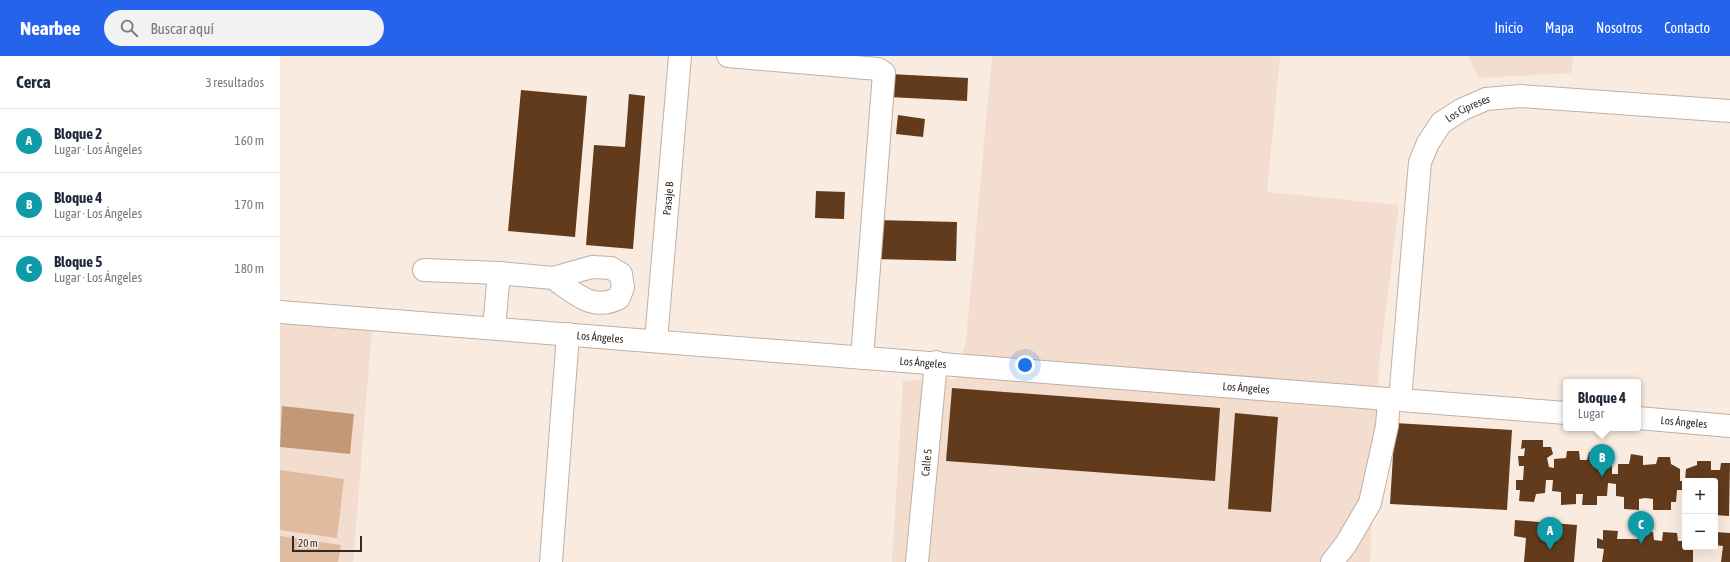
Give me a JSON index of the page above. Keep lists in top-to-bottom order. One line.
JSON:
{"streets":{"street":["Los Cipreses","Pasaje B","Los Ángeles","Calle 5"]},"crossings":[["Los Cipreses","Los Ángeles"],["Pasaje B","Los Ángeles"],["Los Ángeles","Calle 5"]],"scale_bar":"20 m","page":{"header":"Nearbee","search":"Buscar aquí","nav":["Inicio","Mapa","Nosotros","Contacto"],"heading":["Cerca","3 resultados"],"list":[{"mark":"A","name":"Bloque 2","note":"Lugar · Los Ángeles","value":"160 m"},{"mark":"B","name":"Bloque 4","note":"Lugar · Los Ángeles","value":"170 m"},{"mark":"C","name":"Bloque 5","note":"Lugar · Los Ángeles","value":"180 m"}],"popup":["Bloque 4","Lugar"],"pins":["B","C","A"],"map_buttons":["+","−"],"scale":"20 m"}}
